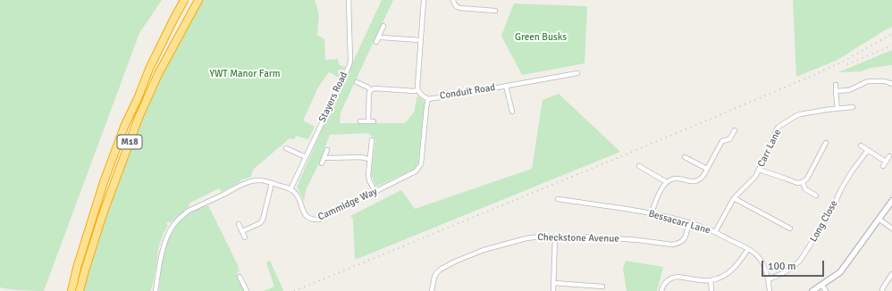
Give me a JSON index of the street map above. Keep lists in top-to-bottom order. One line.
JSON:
{"streets":{"highway":["M18"],"street":["Conduit Road","Stayers Road","Carr Lane","Cammidge Way","Long Close","Bessacarr Lane","Checkstone Avenue"]},"crossings":[["Conduit Road","Cammidge Way"],["Stayers Road","Cammidge Way"],["Carr Lane","Bessacarr Lane"],["Long Close","Bessacarr Lane"],["Bessacarr Lane","Checkstone Avenue"]],"parks":["Green Busks","YWT Manor Farm"],"scale_bar":"100 m"}
